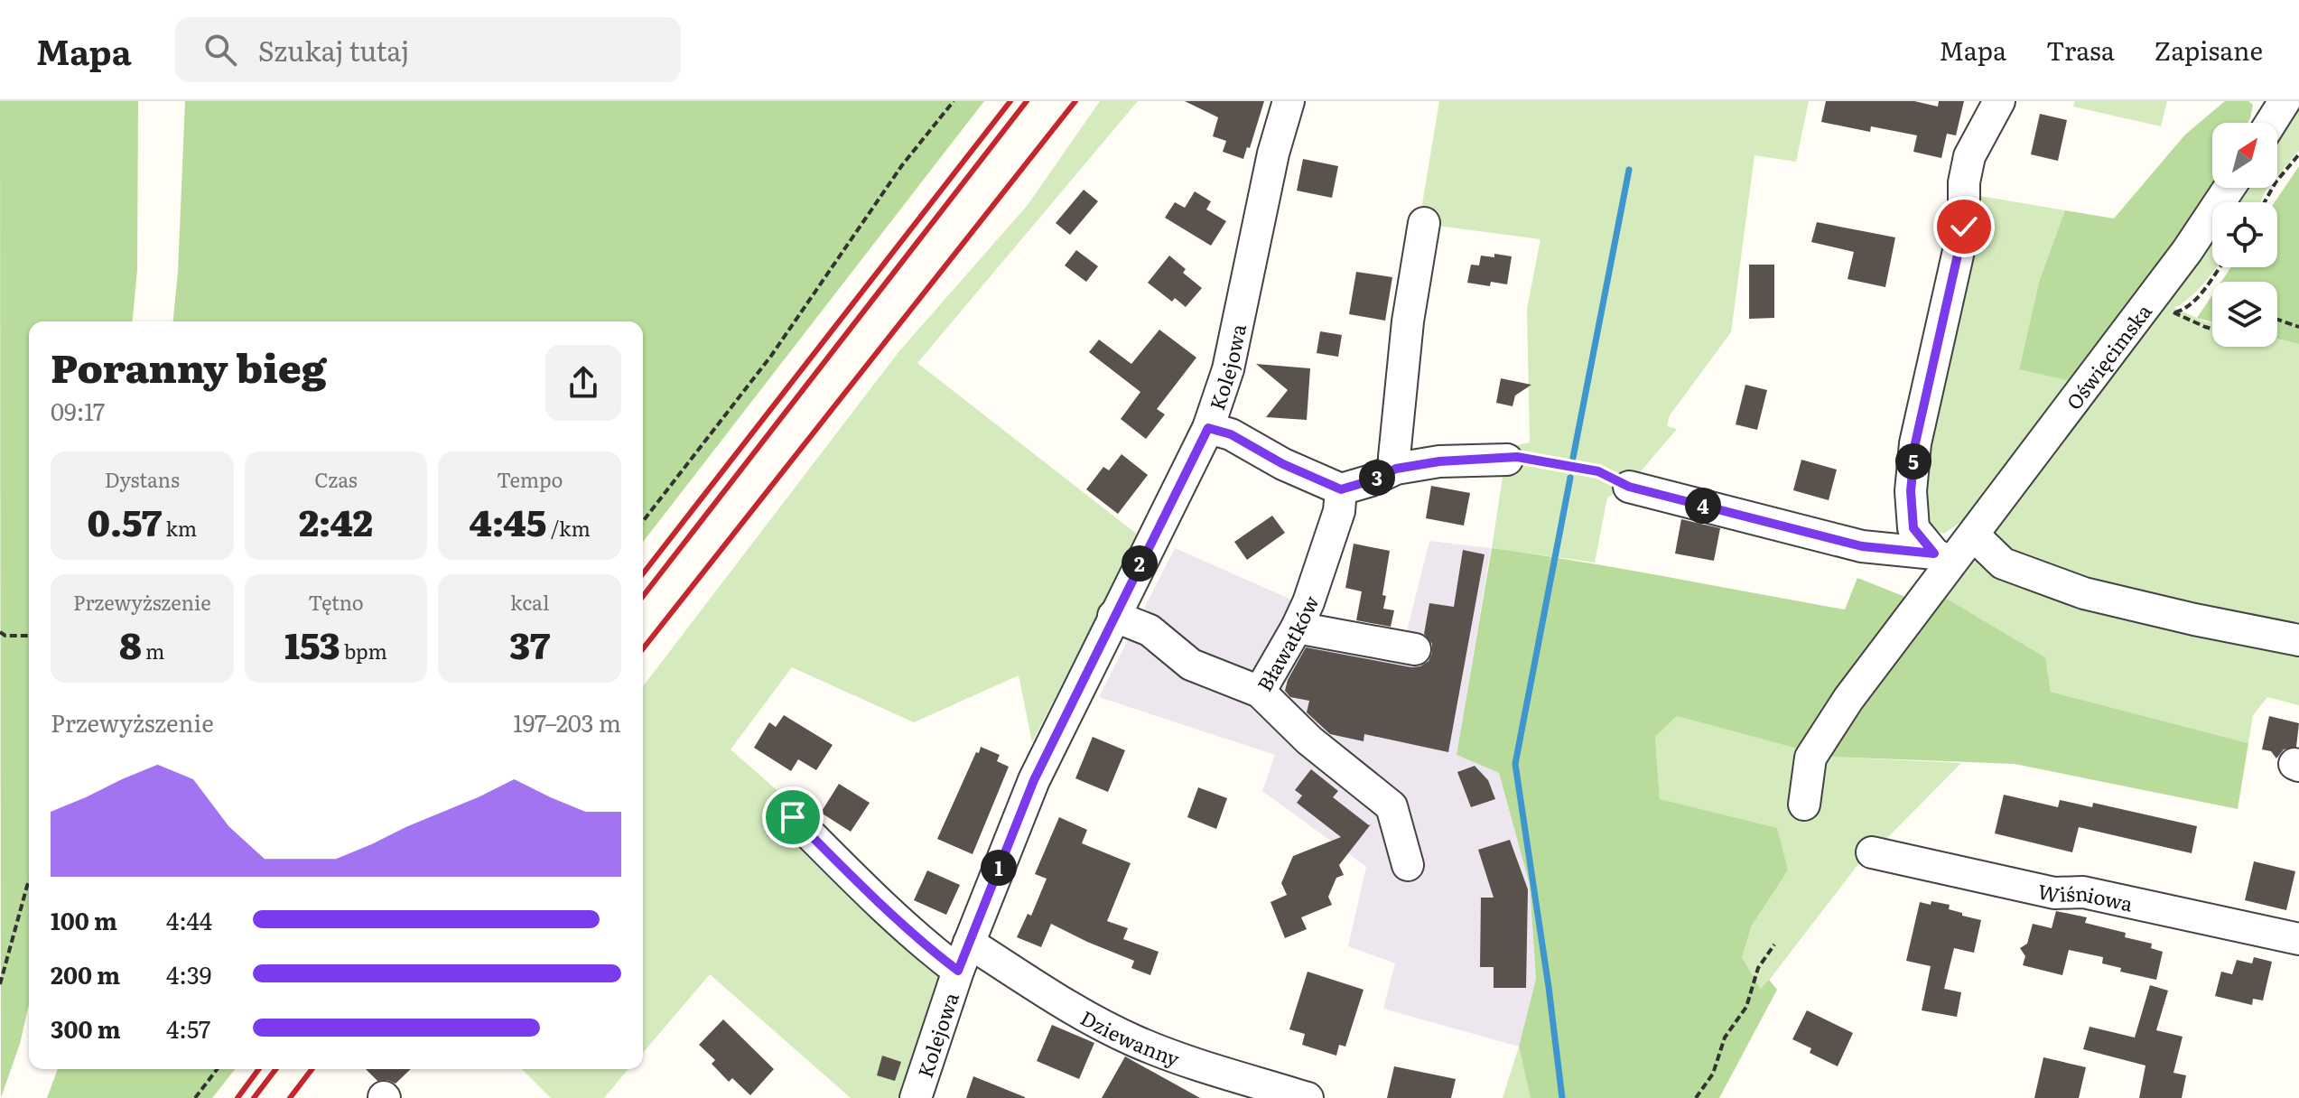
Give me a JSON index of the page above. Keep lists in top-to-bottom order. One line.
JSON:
{"streets":{"street":["Oświęcimska","Kolejowa","Bławatków","Wiśniowa","Dziewanny"]},"crossings":[["Kolejowa","Dziewanny"]],"north":"top right","page":{"header":"Mapa","search":"Szukaj tutaj","nav":["Mapa","Trasa","Zapisane"],"heading":["Poranny bieg","09:17"],"pins":["5","3","4","2","1"],"stats":[["Dystans","0.57 km"],["Czas","2:42"],["Tempo","4:45 /km"],["Przewyższenie","8 m"],["Tętno","153 bpm"],["kcal","37"]],"chart":["Przewyższenie","197–203 m"],"list":[{"name":"100 m","note":"4:44"},{"name":"200 m","note":"4:39"},{"name":"300 m","note":"4:57"}]}}
